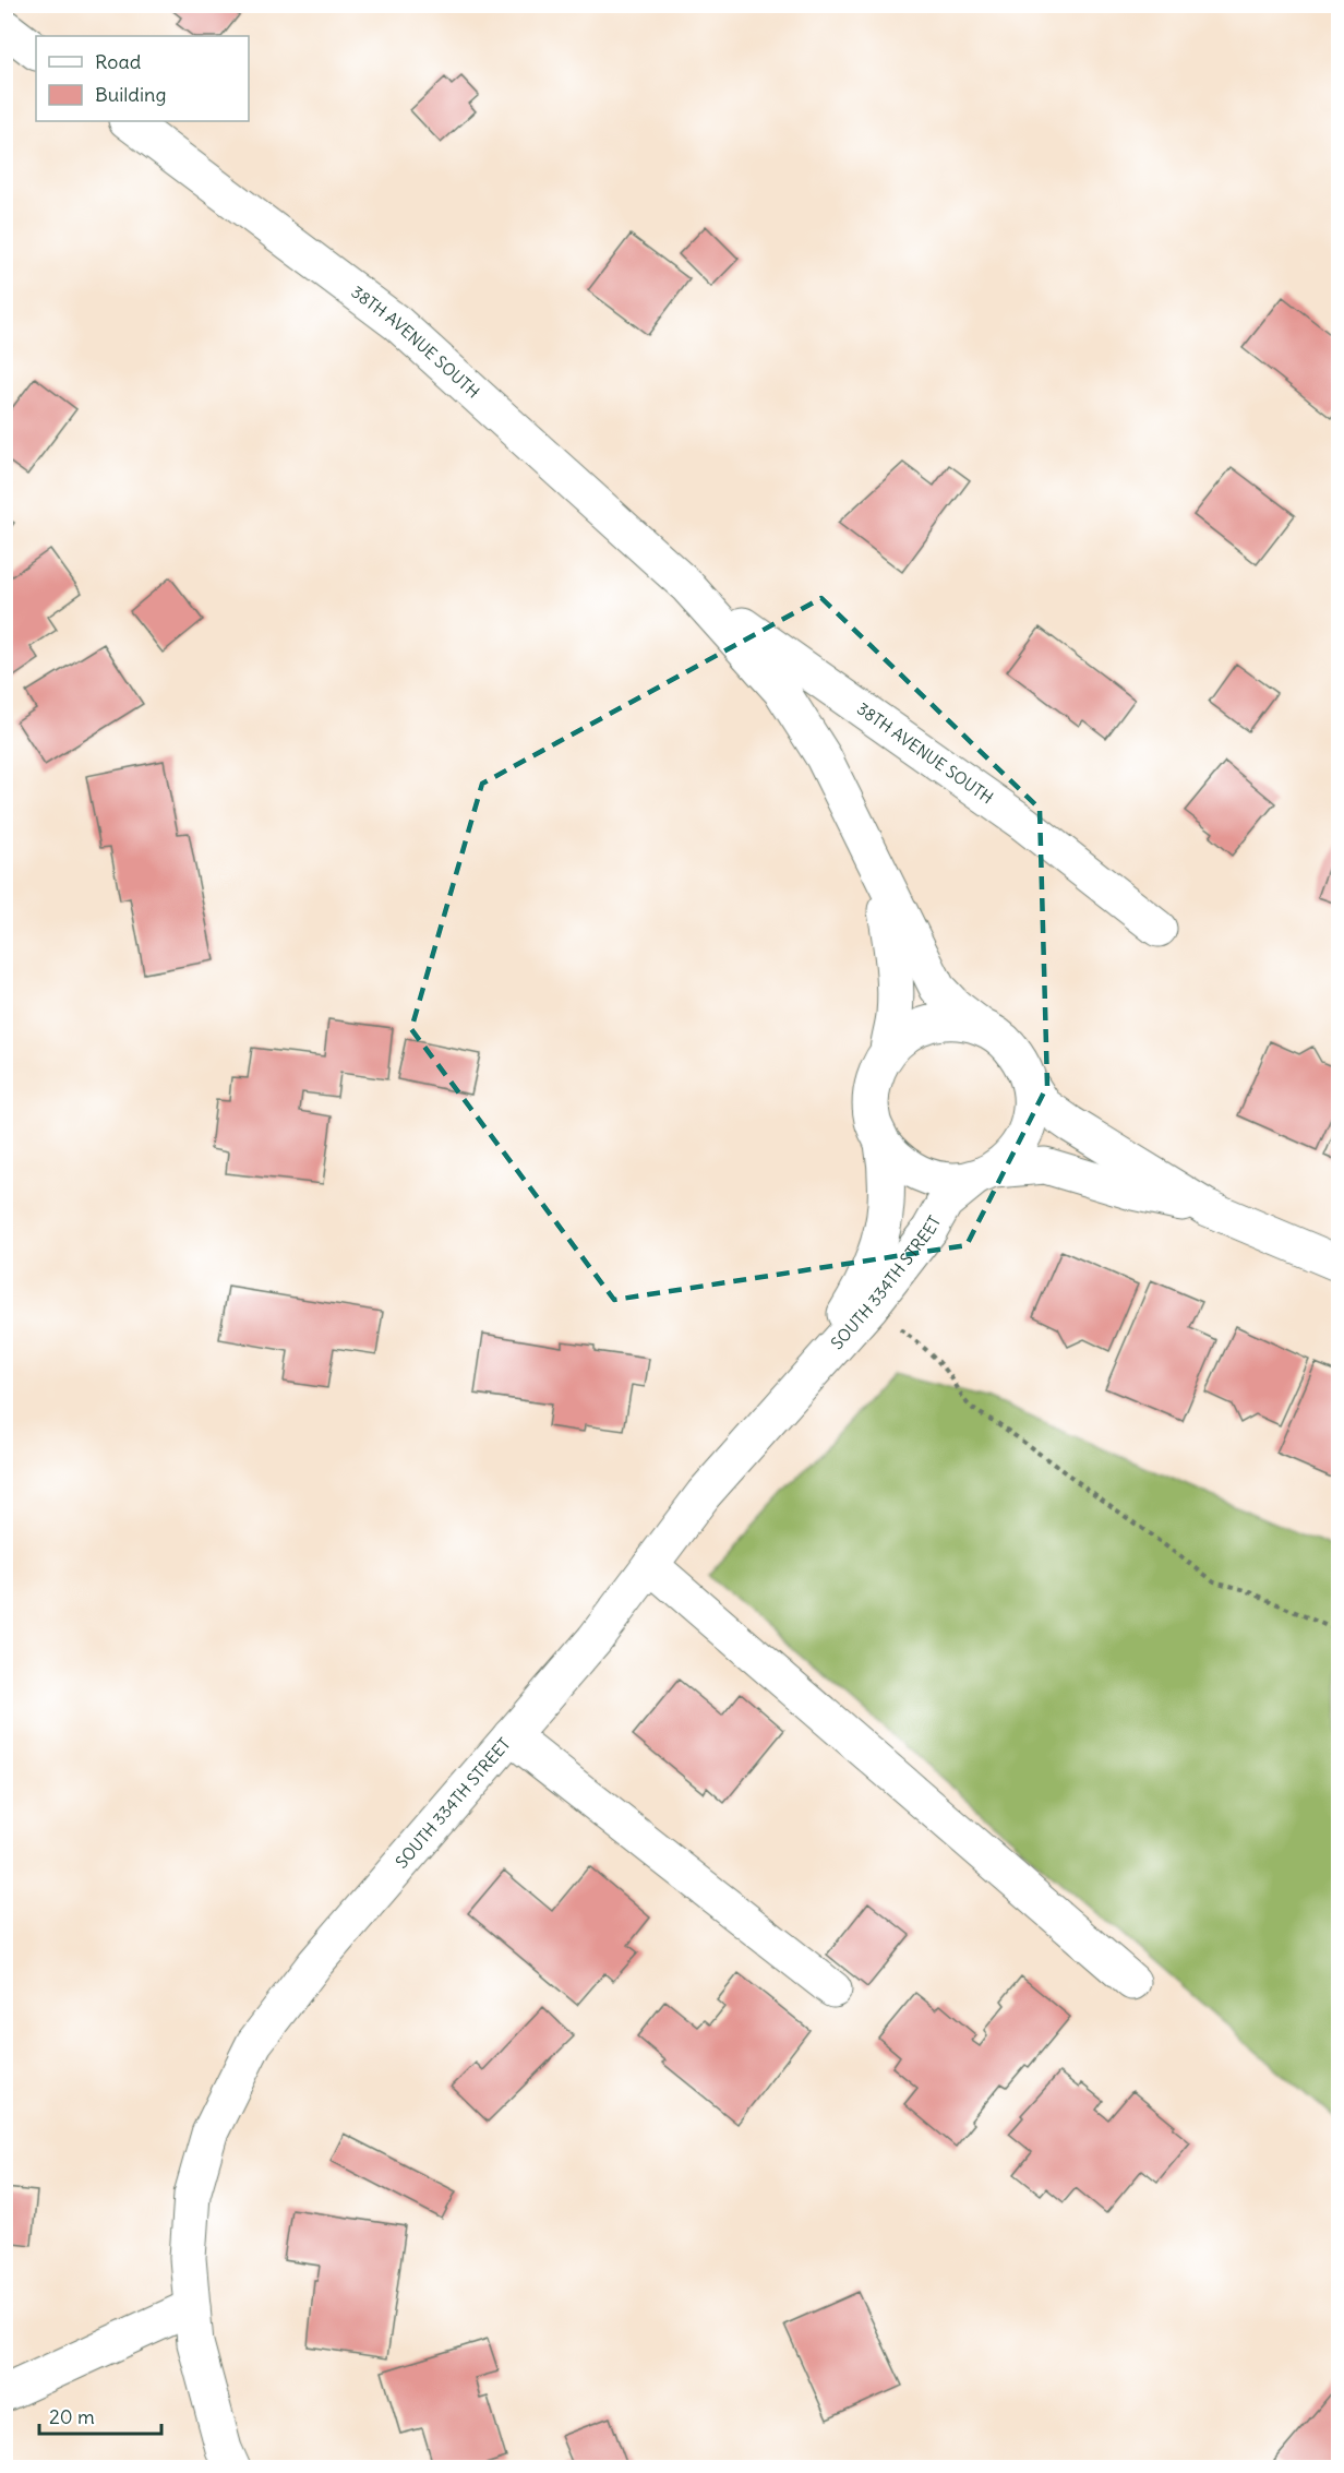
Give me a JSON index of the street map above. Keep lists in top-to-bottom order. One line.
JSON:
{"streets":{"street":["38TH AVENUE SOUTH","SOUTH 334TH STREET"]},"crossings":[["38TH AVENUE SOUTH","SOUTH 334TH STREET"]],"legend":["Road","Building"],"scale_bar":"20 m"}
